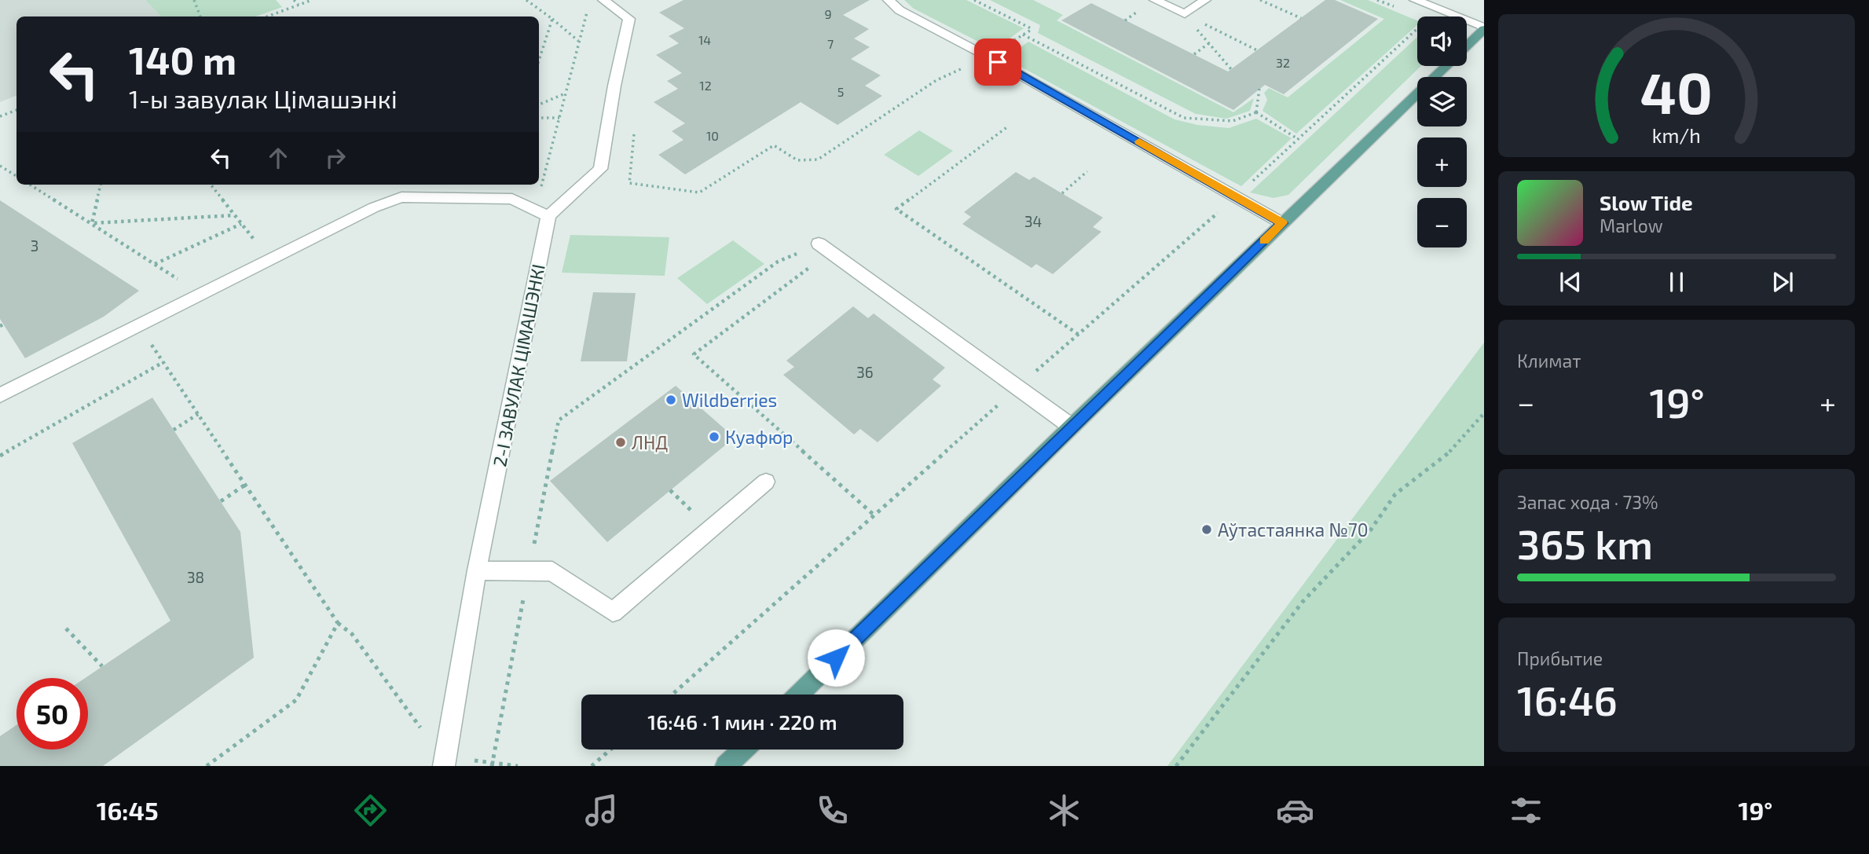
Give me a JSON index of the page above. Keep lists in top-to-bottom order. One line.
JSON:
{"streets":{"street":["2-І ЗАВУЛАК ЦІМАШЭНКІ"]},"places":["Wildberries","Куафюр","ЛНД","Аўтастаянка №70"],"house_numbers":["9","14","7","32","12","5","10","34","3","36","38"],"page":{"map_buttons":["+","−"],"turn":["140 m","1-ы завулак Цімашэнкі"],"song":["Slow Tide","Marlow"],"tile":["Климат",["Запас хода · 73%","365 km"],["Прибытие","16:46"]],"heat":["−","19°","+"],"limit":"50","trip":"16:46 · 1 мин · 220 m","tabs":["16:45","19°"],"gauge":["40","km/h"]}}
